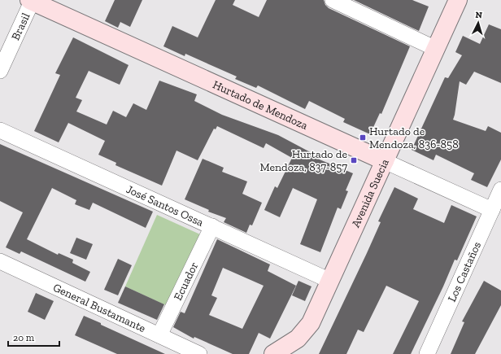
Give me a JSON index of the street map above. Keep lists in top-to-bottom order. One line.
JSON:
{"streets":{"main road":["Hurtado de Mendoza","Avenida Suecia"],"street":["Brasil","José Santos Ossa","Los Castaños","Ecuador","General Bustamante"]},"crossings":[["Brasil","Hurtado de Mendoza"],["Hurtado de Mendoza","Avenida Suecia"],["Hurtado de Mendoza","Los Castaños"],["Avenida Suecia","José Santos Ossa"],["José Santos Ossa","Ecuador"],["Ecuador","General Bustamante"]],"places":{"transit":["Hurtado de Mendoza, 836-858","Hurtado de Mendoza, 837-857"]},"scale_bar":"20 m","north":"top"}
